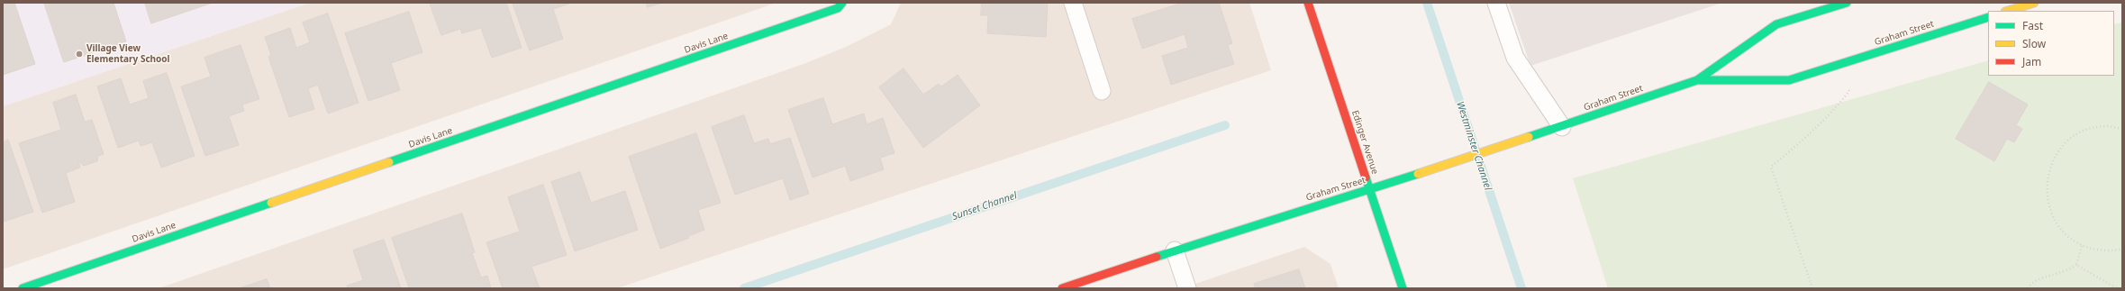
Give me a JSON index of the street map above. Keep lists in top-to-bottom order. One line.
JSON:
{"streets":{"street":["Graham Street","Davis Lane","Edinger Avenue"]},"crossings":[["Graham Street","Edinger Avenue"]],"water":["Westminster Channel","Sunset Channel"],"places":["Village View Elementary School"],"legend":["Fast","Slow","Jam"]}
